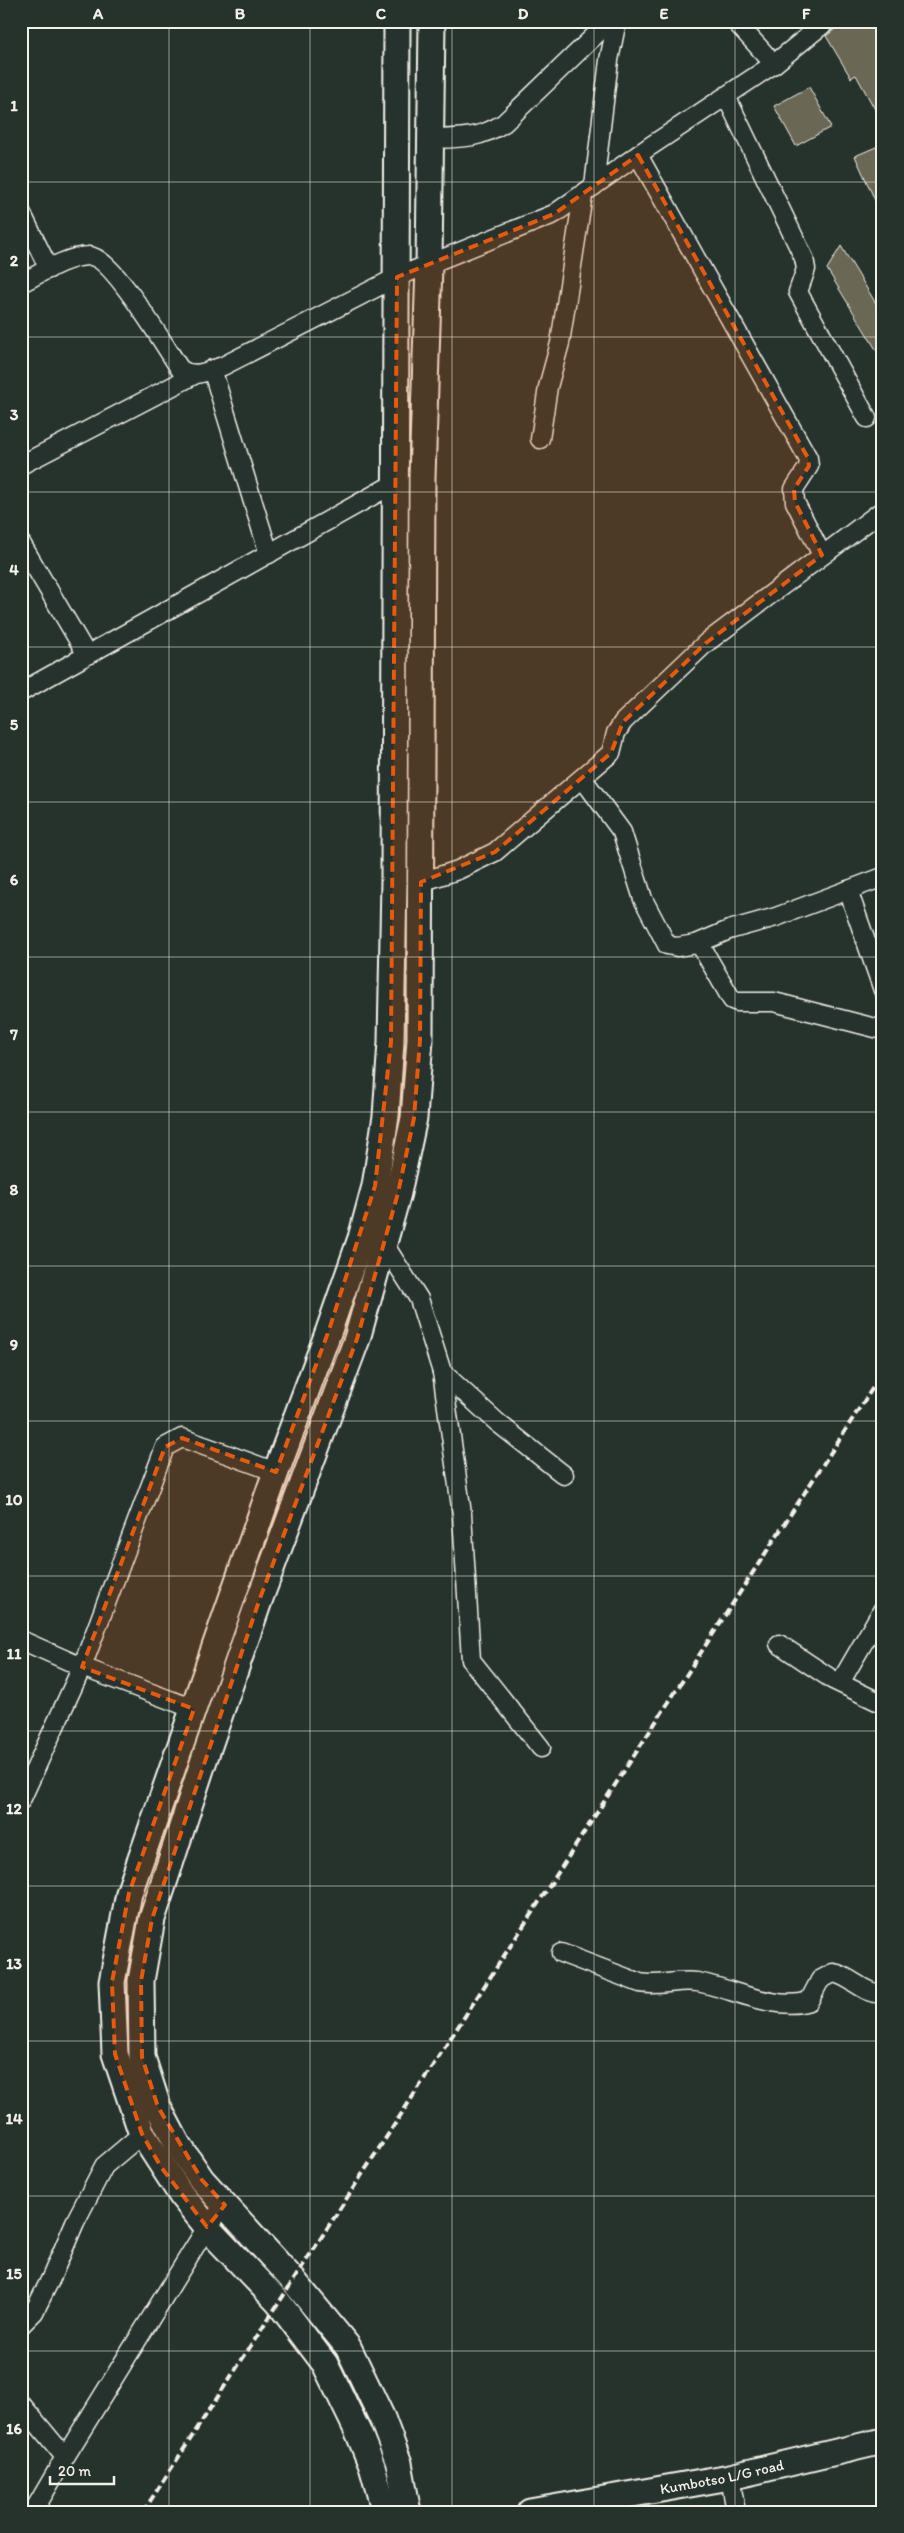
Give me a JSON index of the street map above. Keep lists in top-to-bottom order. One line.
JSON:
{"streets":{"main road":["Kumbotso L/G road"]},"scale_bar":"20 m","grid":{"columns":["A","B","C","D","E","F"],"rows":["1","2","3","4","5","6","7","8","9","10","11","12","13","14","15","16"]}}
